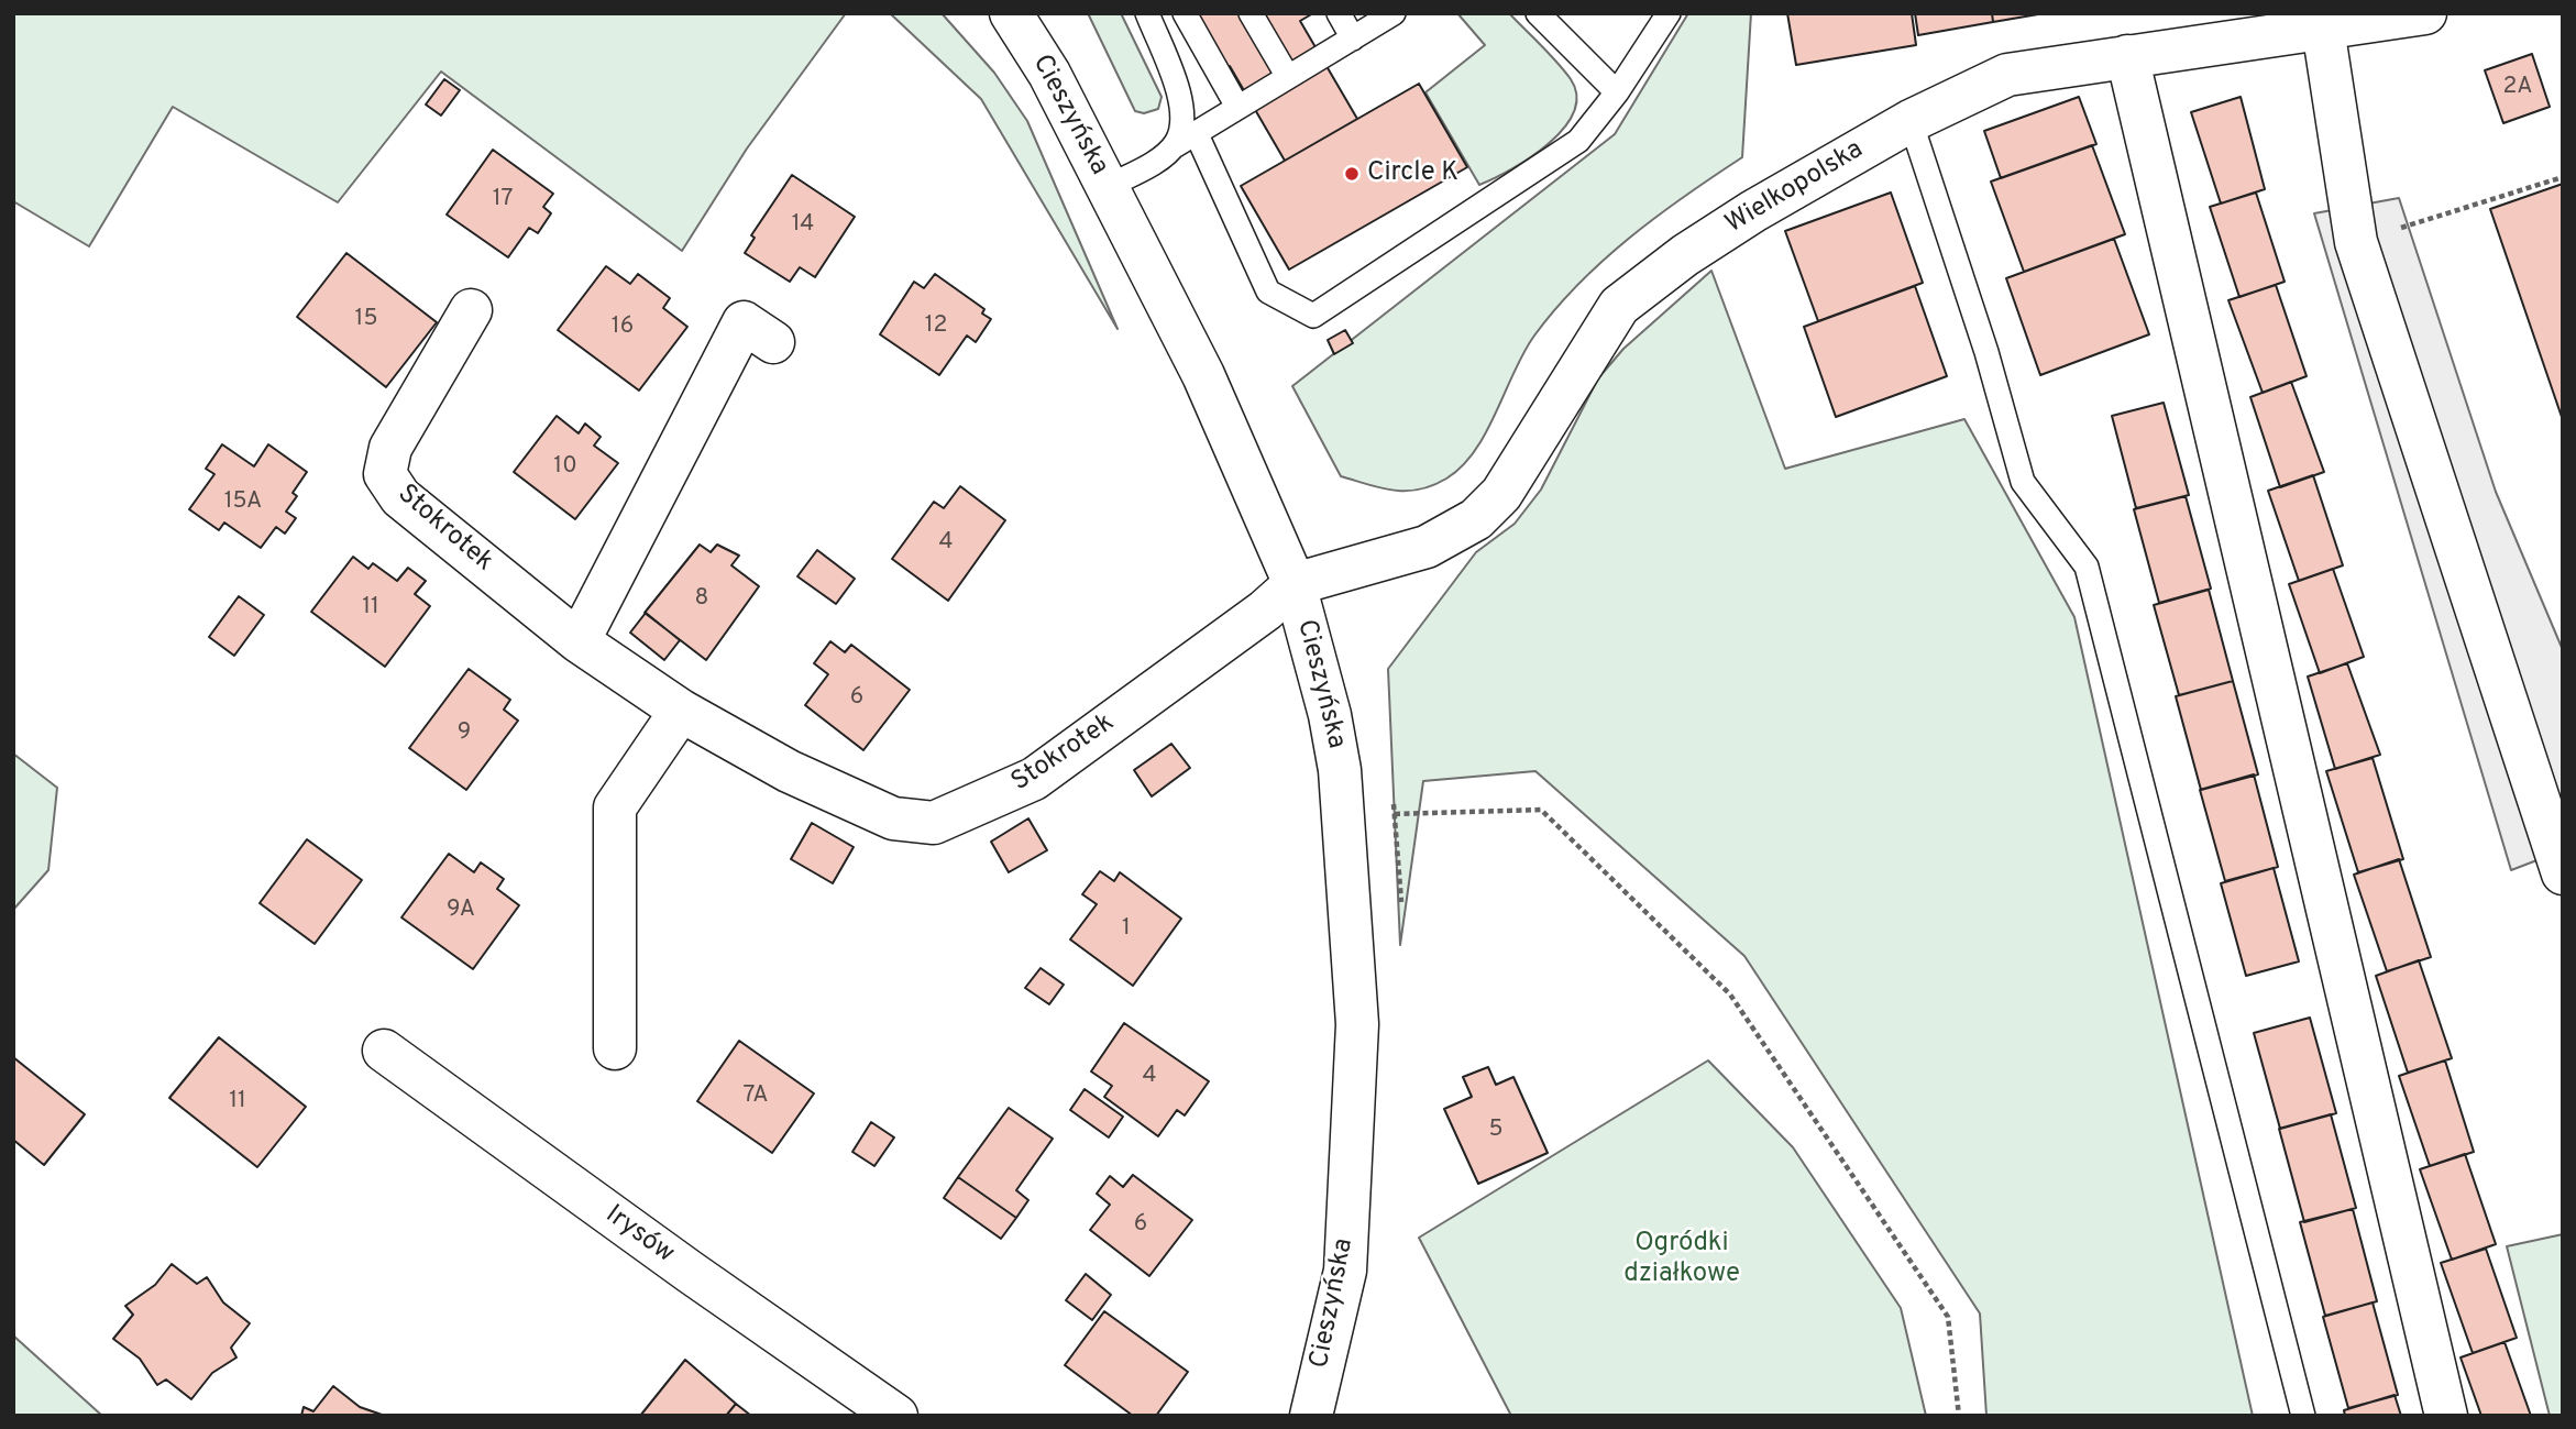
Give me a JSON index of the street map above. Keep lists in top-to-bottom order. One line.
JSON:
{"streets":{"street":["Cieszyńska","Wielkopolska","Stokrotek","Irysów"]},"crossings":[["Cieszyńska","Wielkopolska"],["Cieszyńska","Stokrotek"],["Wielkopolska","Stokrotek"]],"parks":["Ogródki działkowe"],"places":["Circle K"],"house_numbers":["2A","17","14","15","12","16","10","15A","4","8","11","6","9","9A","1","4","7A","11","5","6"]}
